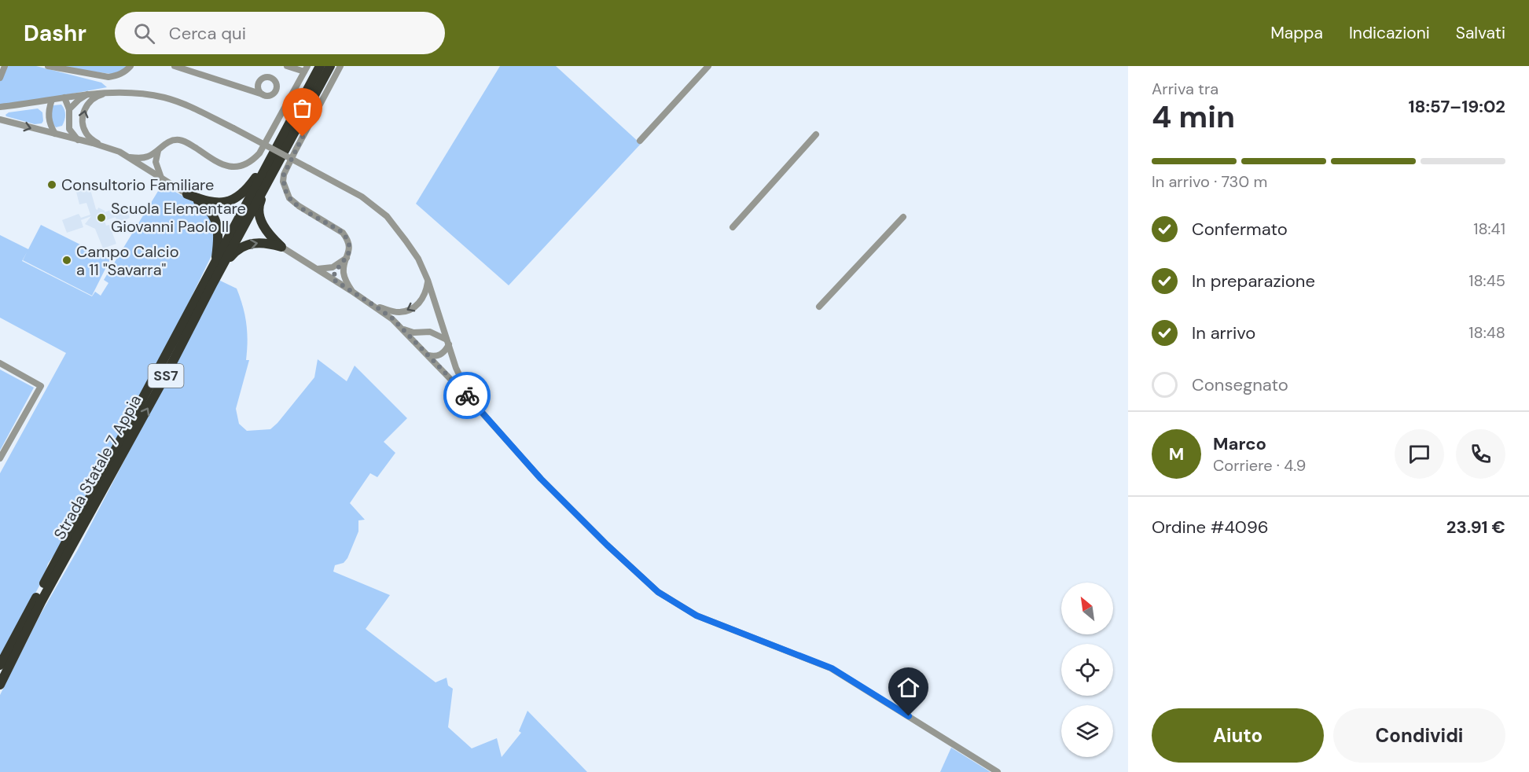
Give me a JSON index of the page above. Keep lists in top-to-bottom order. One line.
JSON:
{"streets":{"highway":["SS7","Strada Statale 7 Appia"]},"places":["Consultorio Familiare","Scuola Elementare Giovanni Paolo II","Campo Calcio a 11 \"Savarra\""],"north":"top left","page":{"header":"Dashr","search":"Cerca qui","nav":["Mappa","Indicazioni","Salvati"],"heading":["4 min","Arriva tra","18:57–19:02"],"panel":["Marco","Corriere · 4.9","Ordine #4096","23.91 €"],"bar":"In arrivo · 730 m","list":[["Confermato","18:41"],["In preparazione","18:45"],["In arrivo","18:48"],"Consegnato"],"round":"M","buttons":["Aiuto","Condividi"]}}
